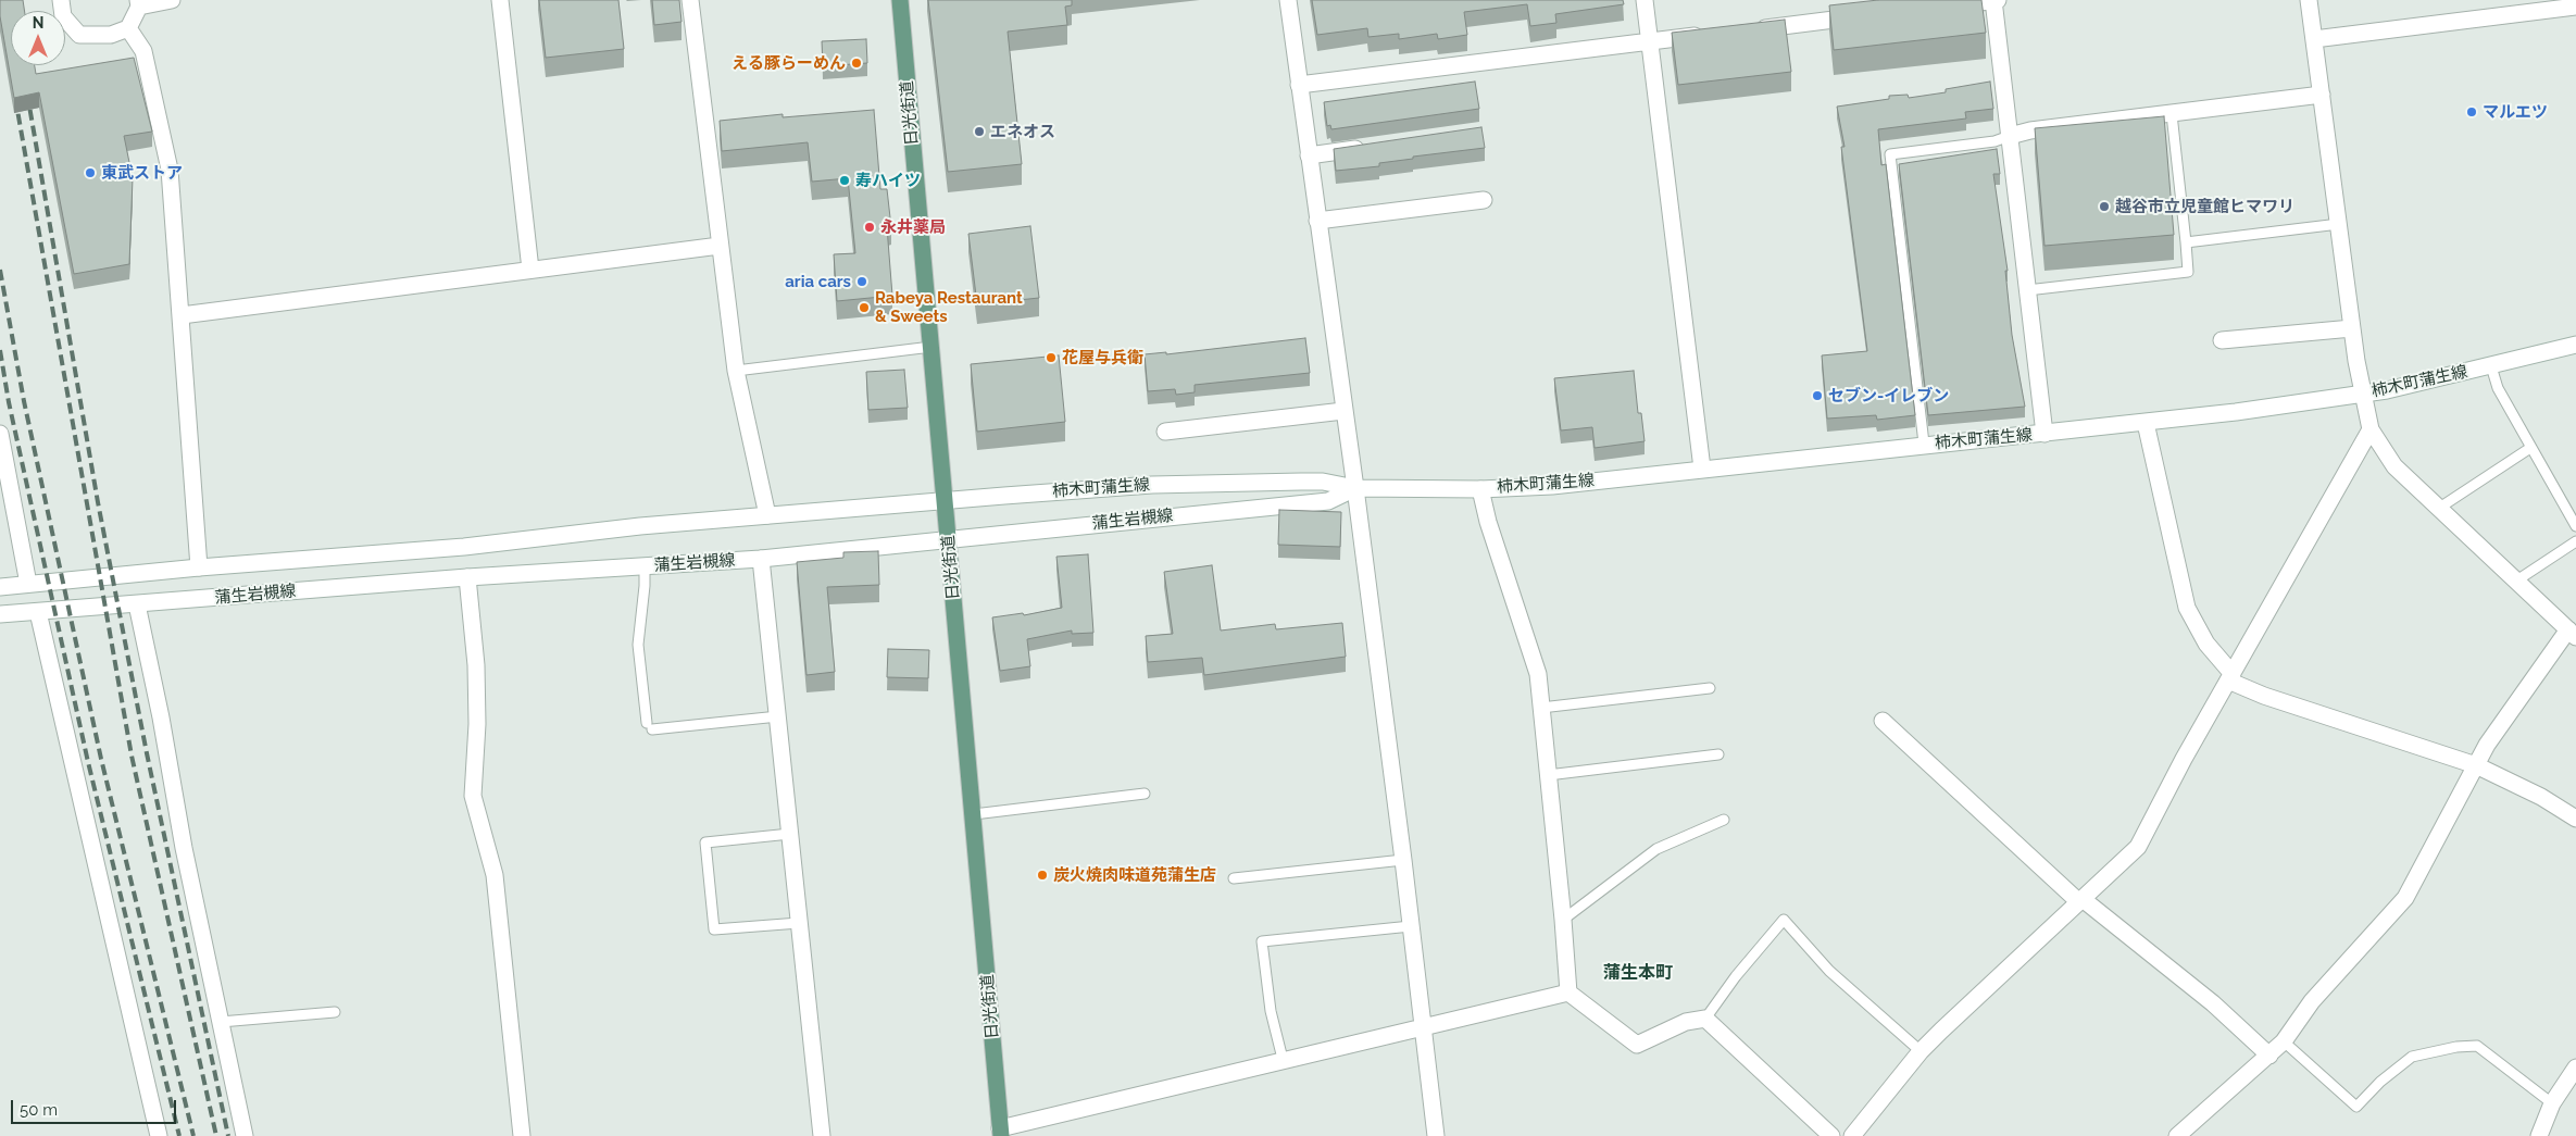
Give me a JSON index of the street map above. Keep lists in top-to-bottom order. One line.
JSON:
{"streets":{"main road":["日光街道"],"street":["柿木町蒲生線","蒲生岩槻線"]},"crossings":[["日光街道","柿木町蒲生線"],["日光街道","蒲生岩槻線"],["柿木町蒲生線","蒲生岩槻線"]],"districts":["蒲生本町"],"places":["える豚らーめん","マルエツ","エネオス","東武ストア","寿ハイツ","越谷市立児童館ヒマワリ","永井薬局","aria cars","Rabeya Restaurant & Sweets","花屋与兵衛","セブン-イレブン","炭火焼肉味道苑蒲生店"],"scale_bar":"50 m","north":"top"}
